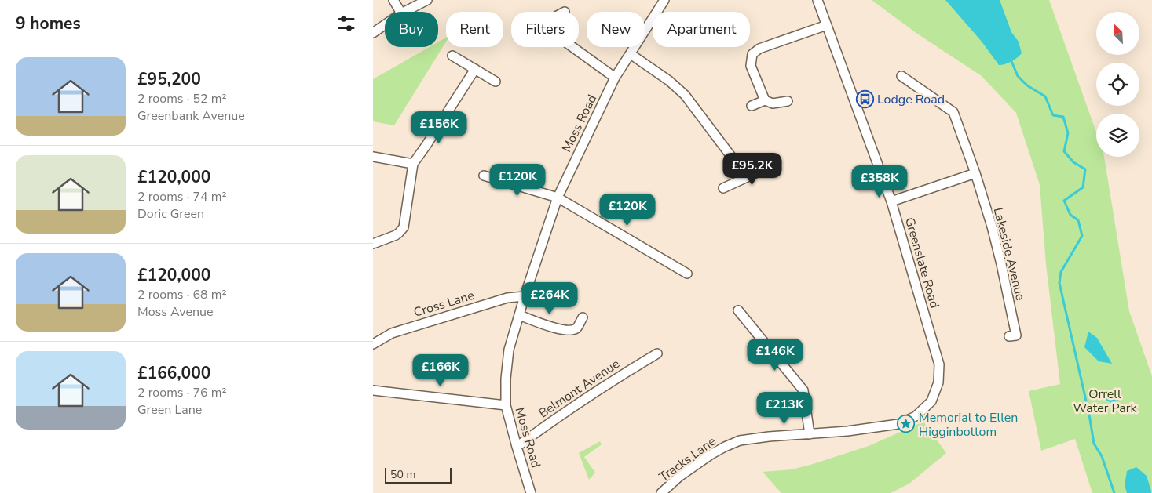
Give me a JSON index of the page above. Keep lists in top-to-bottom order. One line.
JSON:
{"streets":{"street":["Moss Road","Lakeside Avenue","Greenslate Road","Cross Lane","Belmont Avenue","Tracks Lane"]},"crossings":[["Moss Road","Cross Lane"],["Moss Road","Belmont Avenue"],["Greenslate Road","Tracks Lane"]],"parks":["Orrell Water Park"],"places":{"bus stop":["Lodge Road"],"place":["Memorial to Ellen Higginbottom"]},"scale_bar":"50 m","north":"top left","page":{"heading":"9 homes","chip":["Buy","Rent","Filters","New","Apartment"],"list":[{"name":"£95,200","note":"2 rooms · 52 m² · Greenbank Avenue"},{"name":"£120,000","note":"2 rooms · 74 m² · Doric Green"},{"name":"£120,000","note":"2 rooms · 68 m² · Moss Avenue"},{"name":"£166,000","note":"2 rooms · 76 m² · Green Lane"}],"price":["£156K","£95.2K","£120K","£358K","£120K","£264K","£146K","£166K","£213K"],"scale":"50 m"}}
